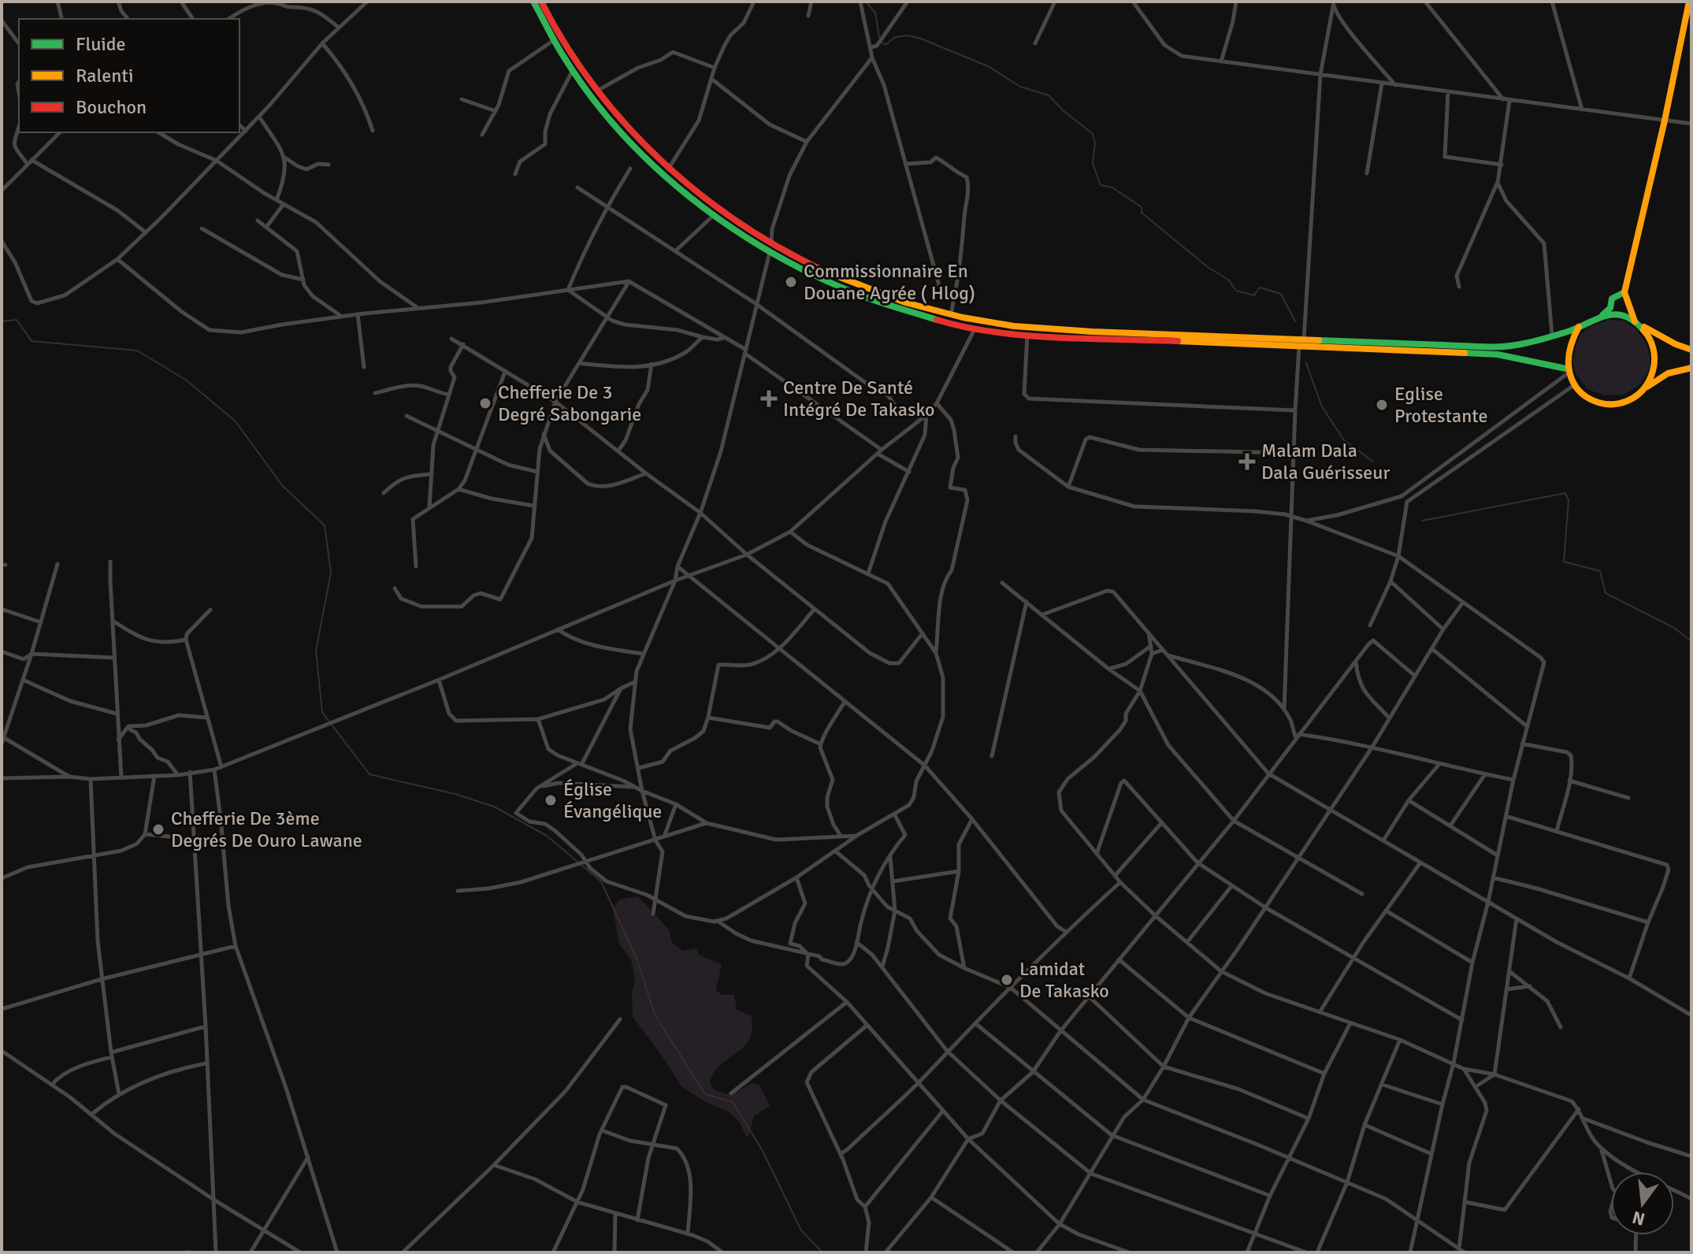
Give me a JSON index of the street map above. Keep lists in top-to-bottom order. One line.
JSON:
{"places":{"other":["Commissionnaire En Douane Agrée ( Hlog)","Chefferie De 3 Degré Sabongarie","Eglise Protestante","Église Évangélique","Chefferie De 3ème Degrés De Ouro Lawane","Lamidat De Takasko"],"health":["Centre De Santé Intégré De Takasko","Malam Dala Dala Guérisseur"]},"legend":["Fluide","Ralenti","Bouchon"],"north":"bottom"}
